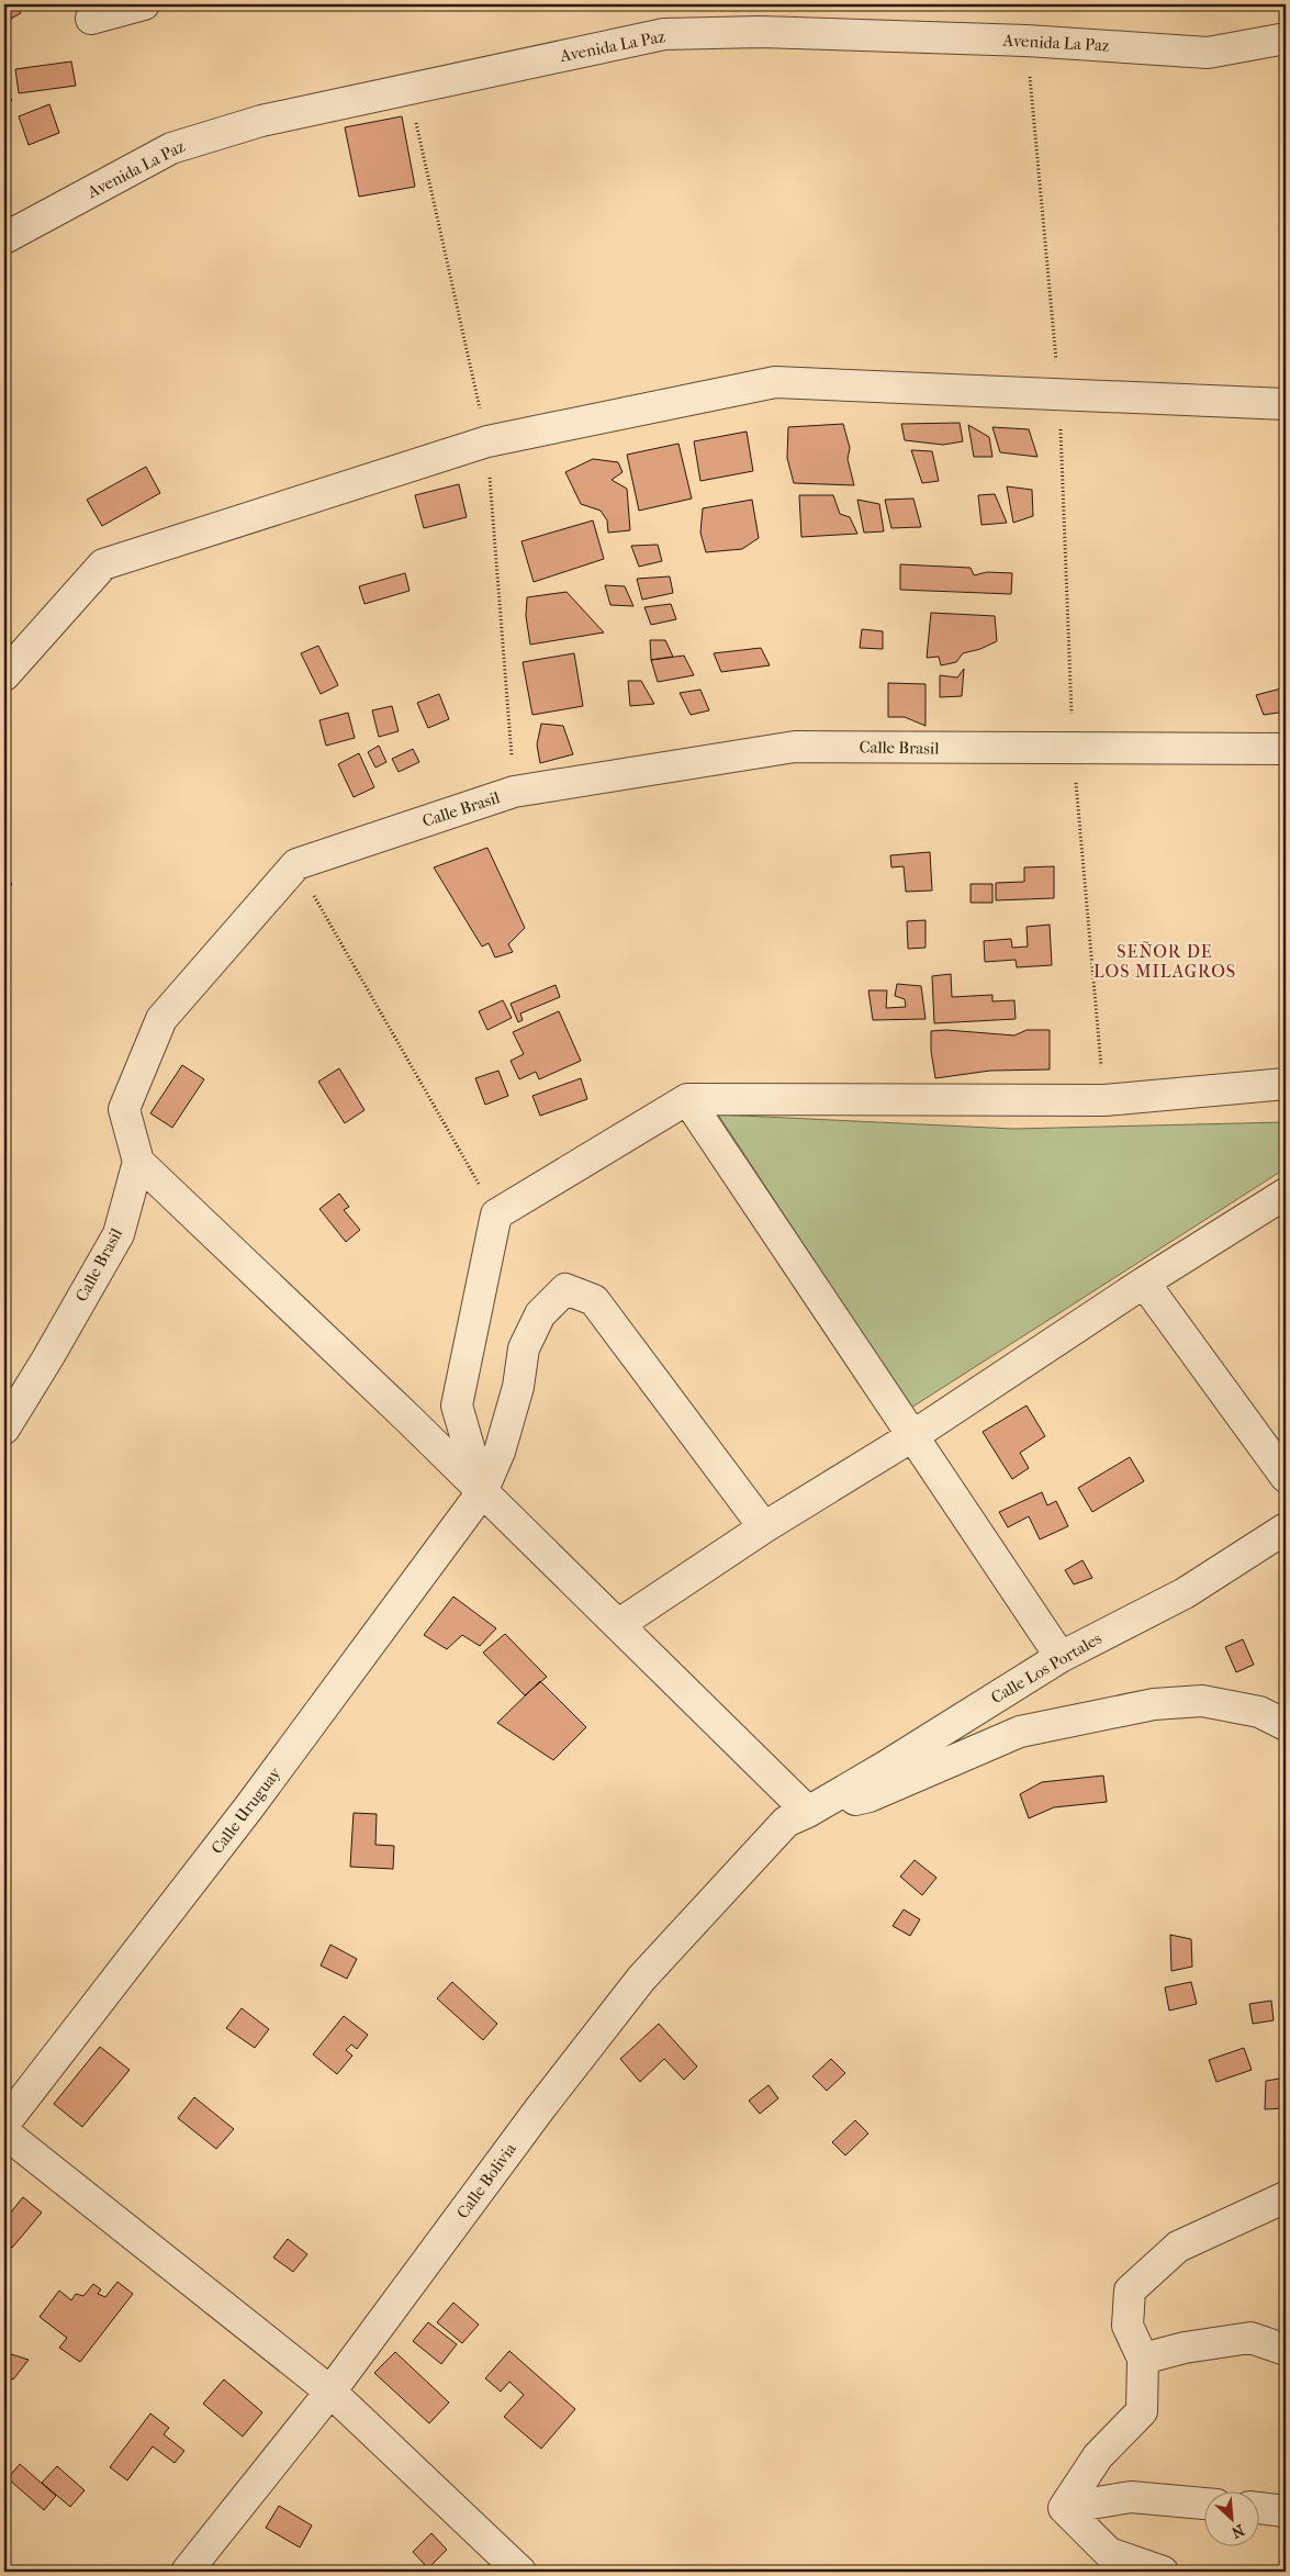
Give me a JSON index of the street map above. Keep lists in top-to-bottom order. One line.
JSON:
{"streets":{"street":["Avenida La Paz","Calle Brasil","Calle Los Portales","Calle Uruguay","Calle Bolivia"]},"crossings":[["Calle Los Portales","Calle Bolivia"]],"districts":["SEÑOR DE LOS MILAGROS"],"north":"bottom right"}
